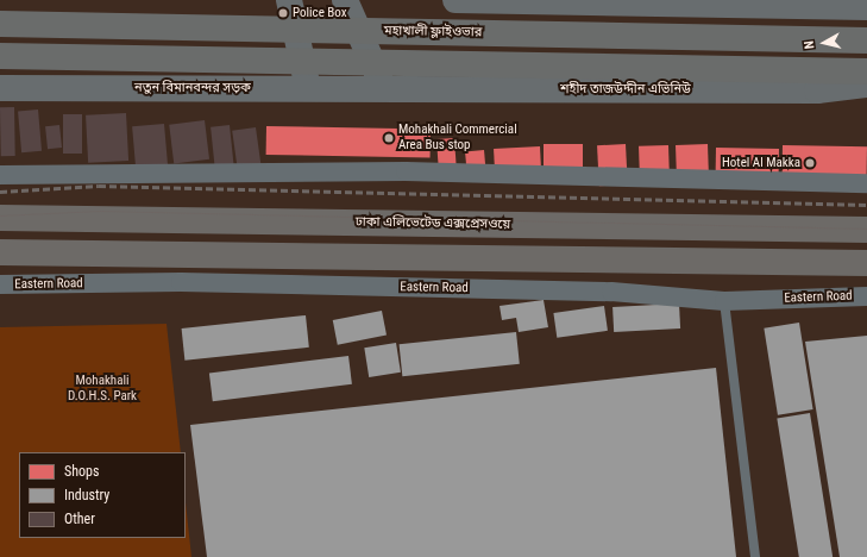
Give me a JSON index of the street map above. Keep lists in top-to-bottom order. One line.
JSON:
{"streets":{"highway":["মহাখালী ফ্লাইওভার","ঢাকা এলিভেটেড এক্সপ্রেসওয়ে"],"main road":["নতুন বিমানবন্দর সড়ক","শহীদ তাজউদ্দীন এভিনিউ"],"street":["Eastern Road"]},"crossings":[["নতুন বিমানবন্দর সড়ক","শহীদ তাজউদ্দীন এভিনিউ"]],"parks":["Mohakhali D.O.H.S. Park"],"places":["Police Box","Mohakhali Commercial Area Bus stop","Hotel Al Makka"],"legend":["Shops","Industry","Other"],"north":"left"}
